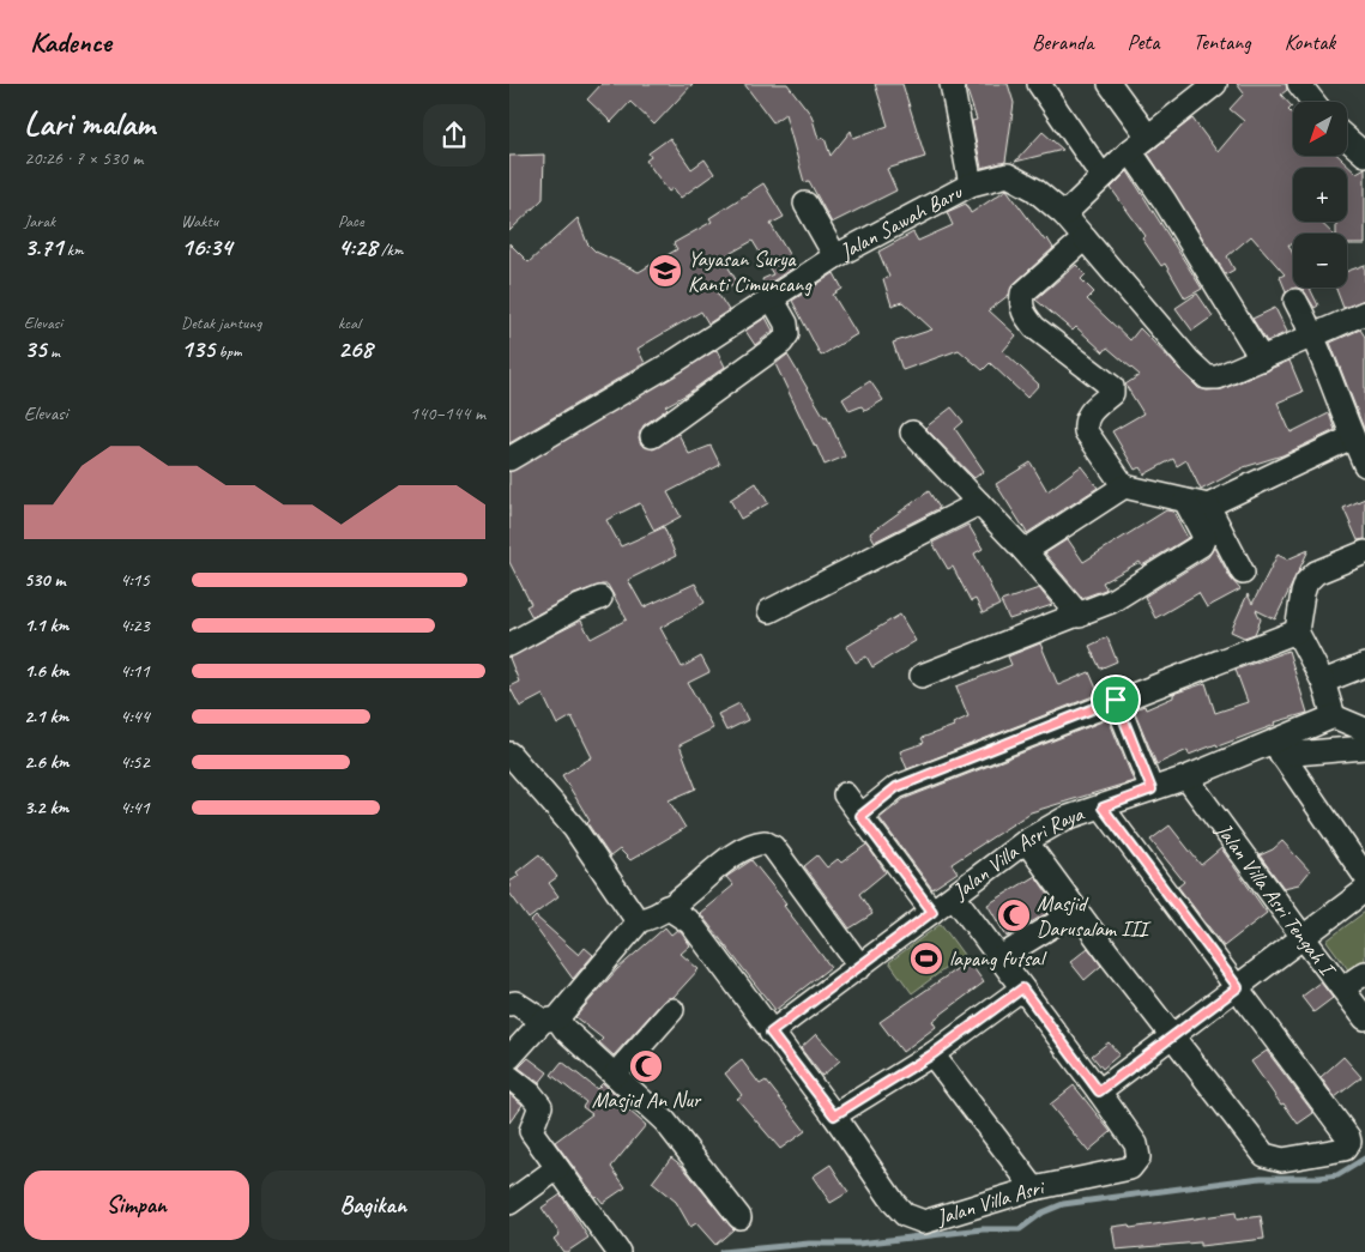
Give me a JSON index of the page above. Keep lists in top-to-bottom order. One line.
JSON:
{"streets":{"street":["Jalan Sawah Baru","Jalan Villa Asri Raya","Jalan Villa Asri Tengah I","Jalan Villa Asri"]},"crossings":[["Jalan Villa Asri Raya","Jalan Villa Asri Tengah I"],["Jalan Villa Asri Raya","Jalan Villa Asri"]],"places":{"school or university":["Yayasan Surya Kanti Cimuncang"],"mosque":["Masjid Darusalam III","Masjid An Nur"],"sports":["lapang futsal"]},"north":"bottom left","page":{"header":"Kadence","nav":["Beranda","Peta","Tentang","Kontak"],"heading":["Lari malam","20:26 · 7 × 530 m"],"map_buttons":["+","−"],"stats":[["Jarak","3.71 km"],["Waktu","16:34"],["Pace","4:28 /km"],["Elevasi","35 m"],["Detak jantung","135 bpm"],["kcal","268"]],"chart":["Elevasi","140–144 m"],"list":[{"name":"530 m","note":"4:15"},{"name":"1.1 km","note":"4:23"},{"name":"1.6 km","note":"4:11"},{"name":"2.1 km","note":"4:44"},{"name":"2.6 km","note":"4:52"},{"name":"3.2 km","note":"4:41"}],"buttons":["Simpan","Bagikan"]}}
